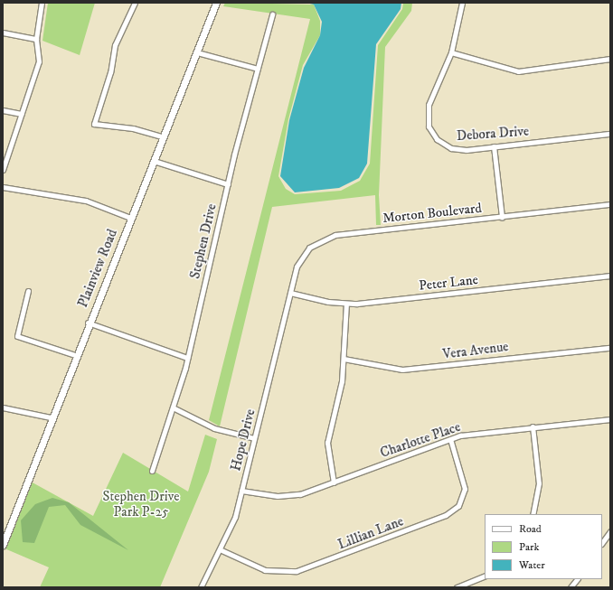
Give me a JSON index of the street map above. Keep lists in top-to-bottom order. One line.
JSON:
{"streets":{"main road":["Plainview Road"],"street":["Debora Drive","Morton Boulevard","Stephen Drive","Peter Lane","Vera Avenue","Hope Drive","Charlotte Place","Lillian Lane"]},"crossings":[["Morton Boulevard","Peter Lane"],["Morton Boulevard","Hope Drive"],["Peter Lane","Hope Drive"],["Hope Drive","Charlotte Place"],["Hope Drive","Lillian Lane"],["Charlotte Place","Lillian Lane"]],"parks":["Stephen Drive Park P-25"],"legend":["Road","Park","Water"]}
